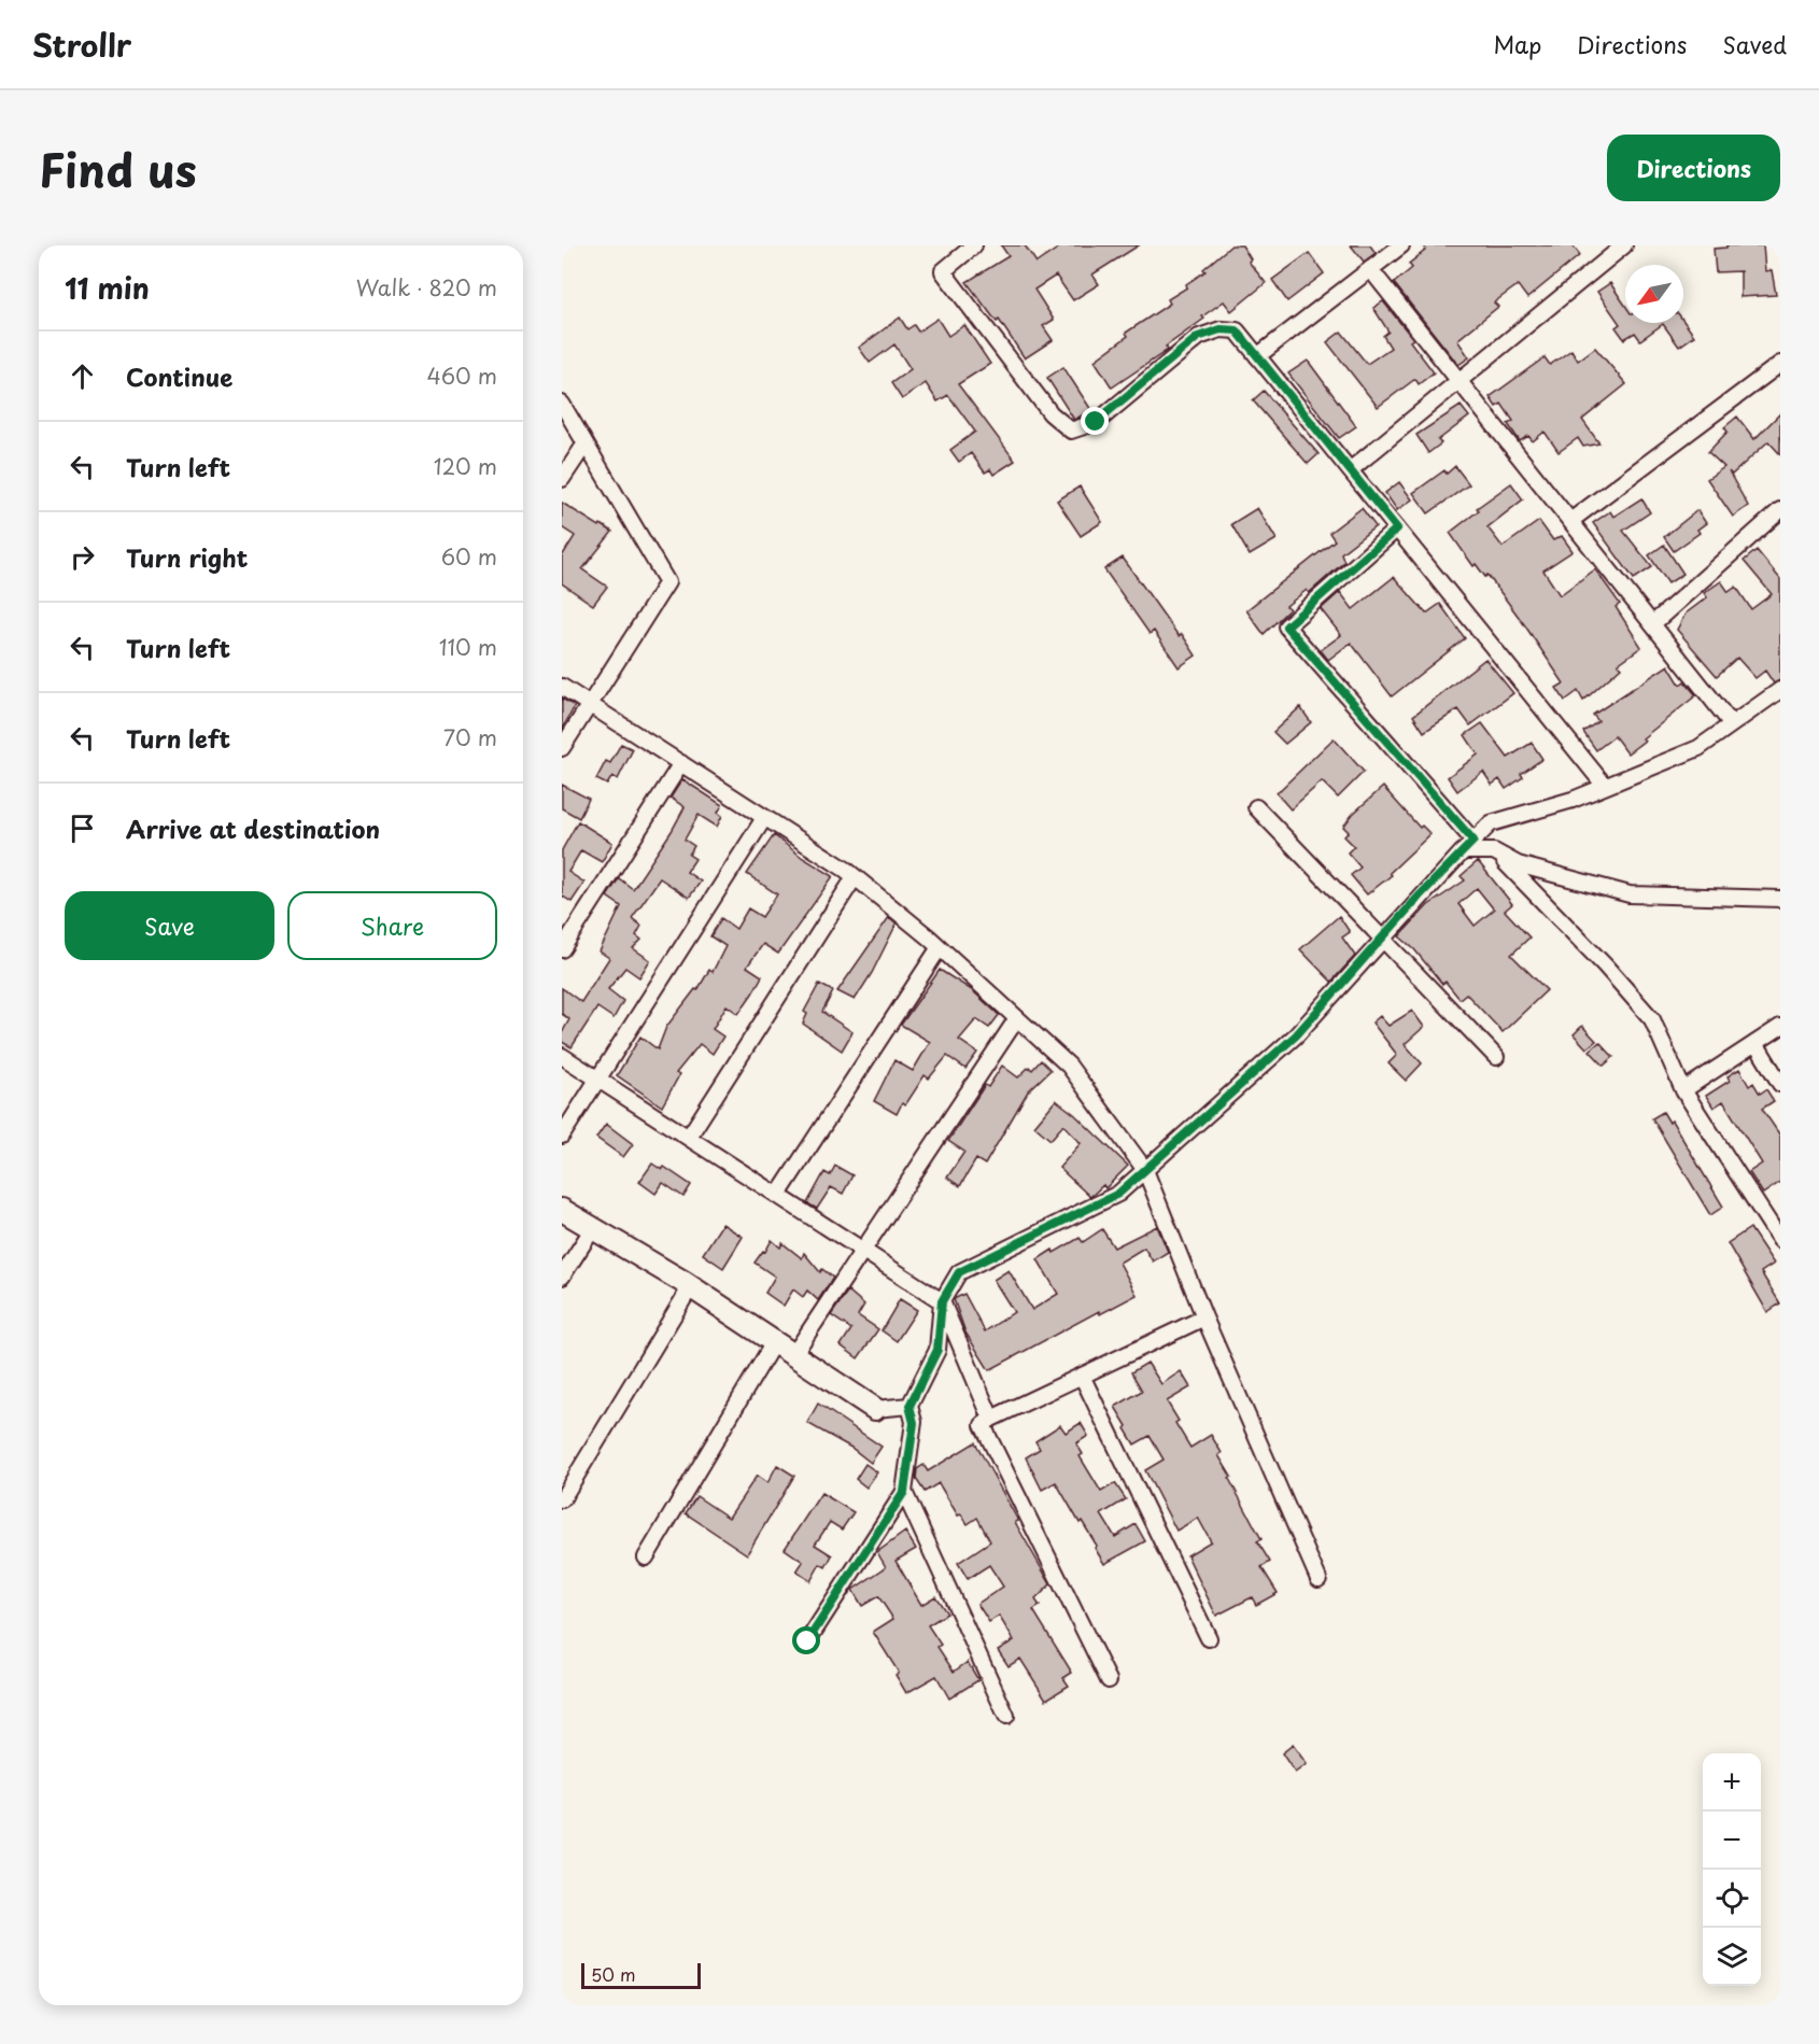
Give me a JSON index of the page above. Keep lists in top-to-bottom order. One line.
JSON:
{"scale_bar":"50 m","north":"bottom left","page":{"header":"Strollr","nav":["Map","Directions","Saved"],"title":"Find us","buttons":["Directions",["Save","Share"]],"heading":["11 min","Walk · 820 m"],"list":[["Continue","460 m"],["Turn left","120 m"],["Turn right","60 m"],["Turn left","110 m"],["Turn left","70 m"],"Arrive at destination"],"map_buttons":["+","−"],"scale":"50 m"}}
